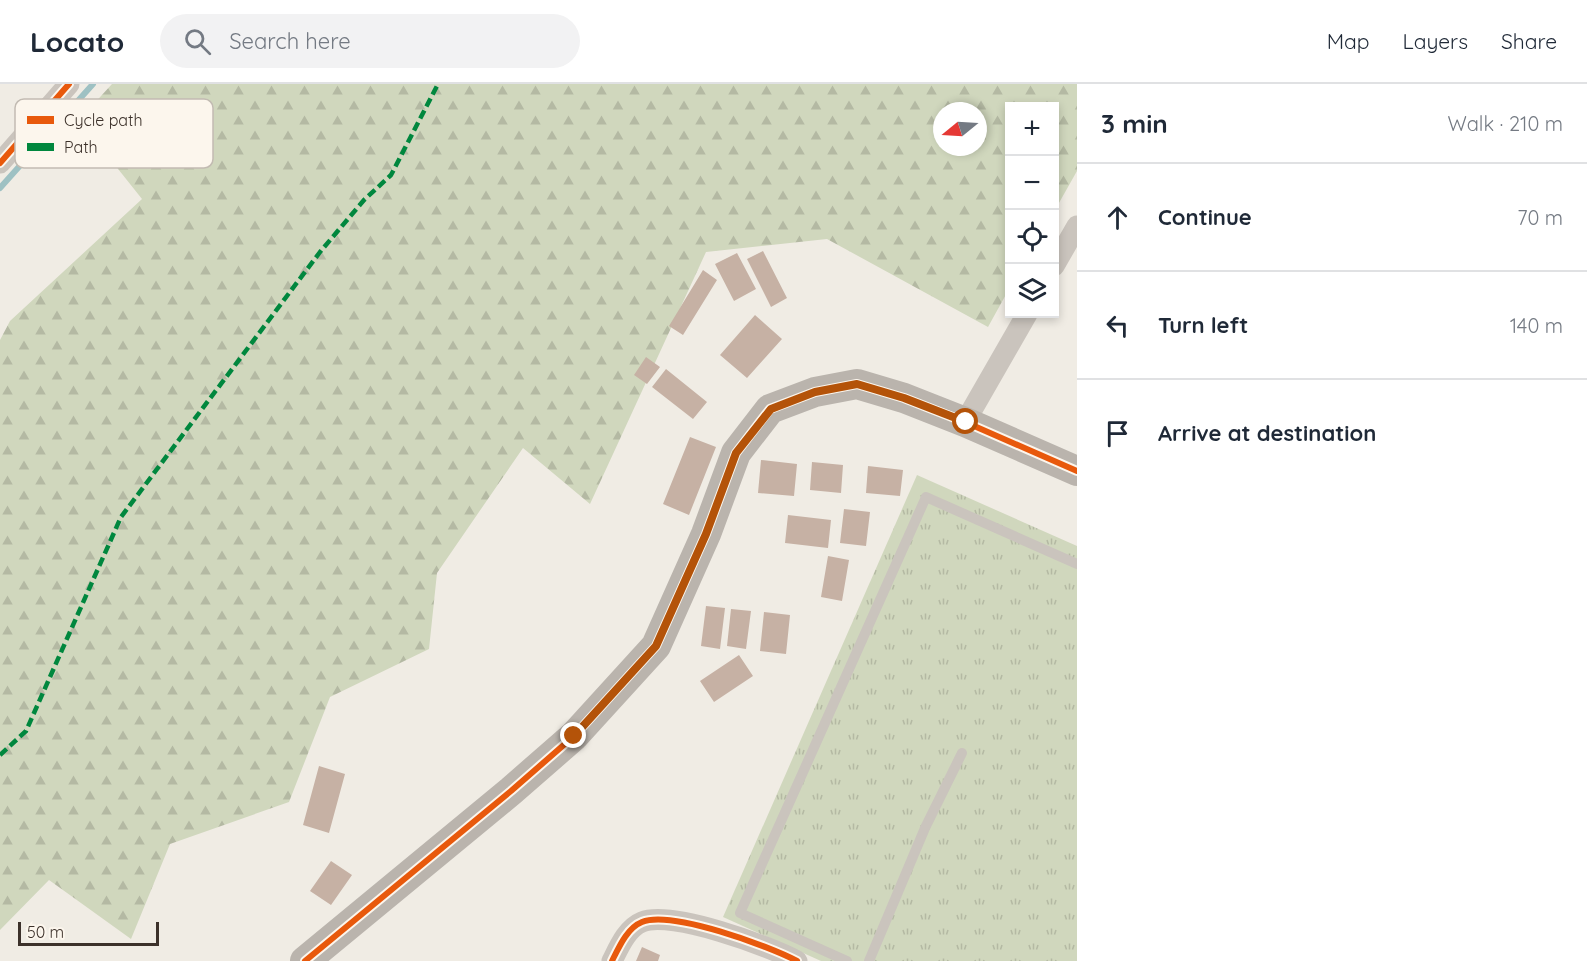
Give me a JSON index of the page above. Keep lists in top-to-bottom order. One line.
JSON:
{"legend":["Cycle path","Path"],"scale_bar":"50 m","north":"left","page":{"header":"Locato","search":"Search here","nav":["Map","Layers","Share"],"heading":["3 min","Walk · 210 m"],"map_buttons":["+","−"],"list":[["Continue","70 m"],["Turn left","140 m"],"Arrive at destination"],"scale":"50 m"}}
